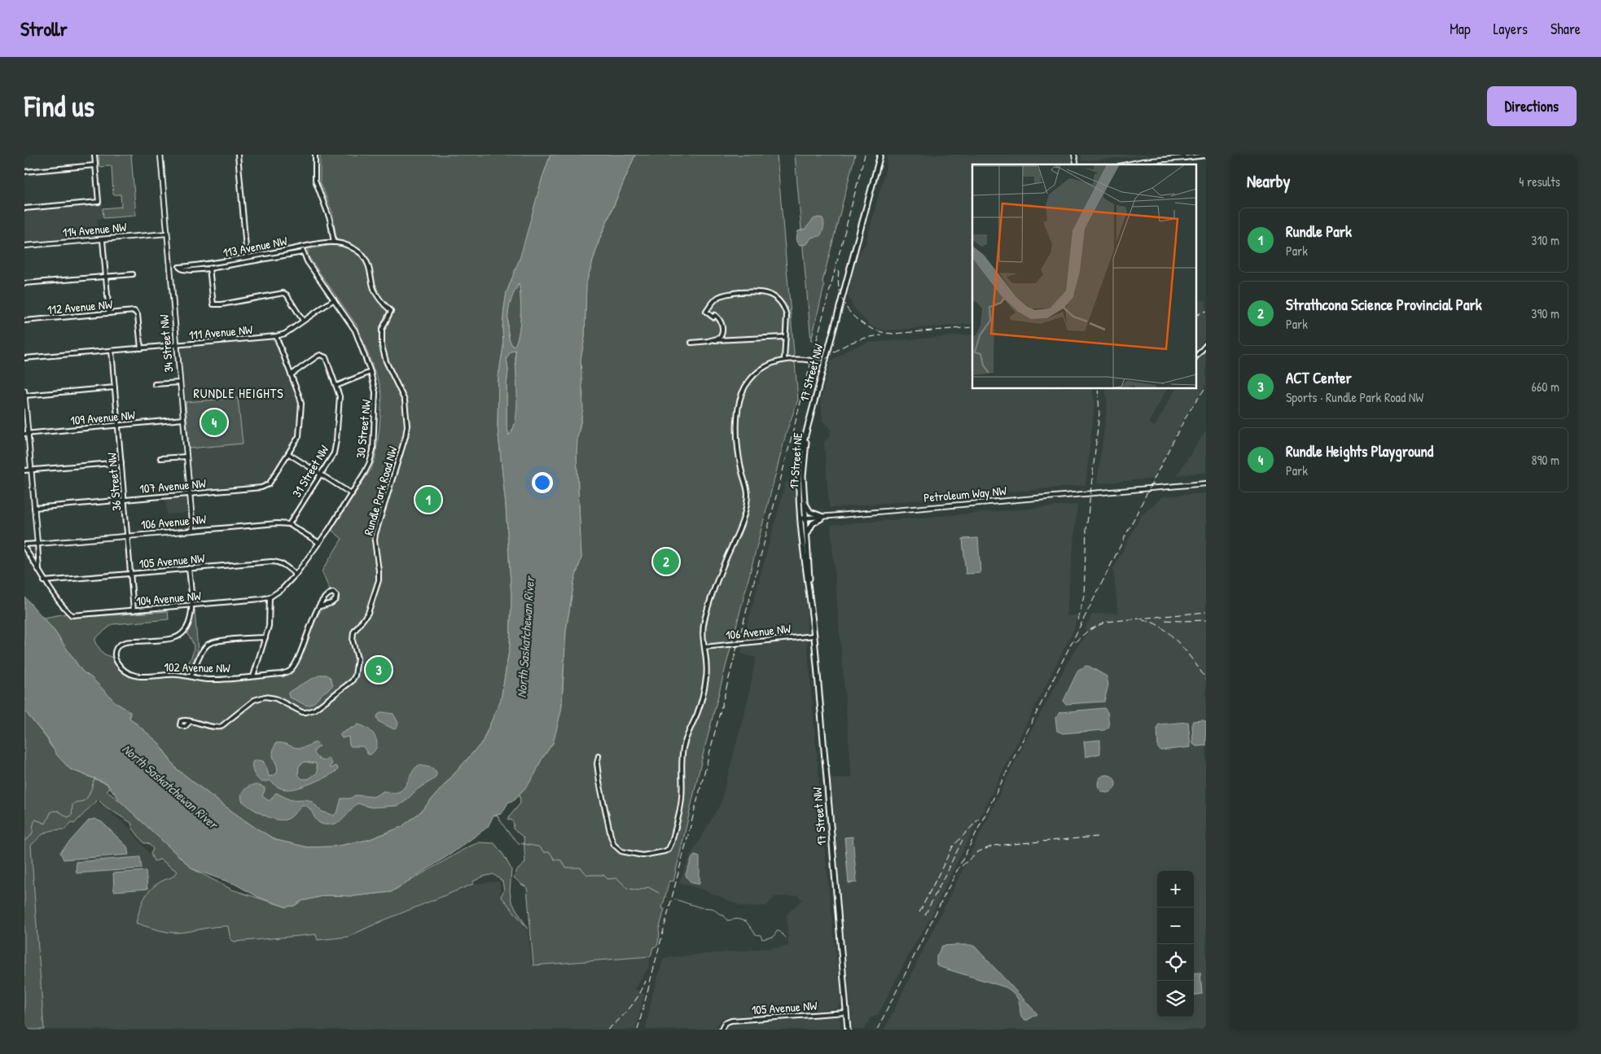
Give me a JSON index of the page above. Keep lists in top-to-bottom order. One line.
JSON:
{"streets":{"main road":["17 Street NW","17 Street NE"],"street":["114 Avenue NW","113 Avenue NW","112 Avenue NW","111 Avenue NW","34 Street NW","109 Avenue NW","30 Street NW","31 Street NW","36 Street NW","107 Avenue NW","Rundle Park Road NW","Petroleum Way NW","106 Avenue NW","105 Avenue NW","104 Avenue NW","102 Avenue NW"]},"crossings":[["114 Avenue NW","34 Street NW"],["113 Avenue NW","34 Street NW"],["113 Avenue NW","30 Street NW"],["113 Avenue NW","Rundle Park Road NW"],["112 Avenue NW","111 Avenue NW"],["111 Avenue NW","34 Street NW"],["111 Avenue NW","30 Street NW"],["111 Avenue NW","36 Street NW"],["34 Street NW","109 Avenue NW"],["34 Street NW","107 Avenue NW"],["34 Street NW","106 Avenue NW"],["17 Street NW","17 Street NE"],["17 Street NW","Petroleum Way NW"],["17 Street NW","106 Avenue NW"],["17 Street NW","105 Avenue NW"],["109 Avenue NW","36 Street NW"],["30 Street NW","105 Avenue NW"],["30 Street NW","104 Avenue NW"],["31 Street NW","106 Avenue NW"],["36 Street NW","107 Avenue NW"],["36 Street NW","106 Avenue NW"],["36 Street NW","105 Avenue NW"],["36 Street NW","104 Avenue NW"],["105 Avenue NW","104 Avenue NW"],["104 Avenue NW","102 Avenue NW"]],"districts":["RUNDLE HEIGHTS"],"water":["North Saskatchewan River"],"page":{"header":"Strollr","nav":["Map","Layers","Share"],"buttons":"Directions","title":"Find us","heading":["Nearby","4 results"],"list":[{"mark":"1","name":"Rundle Park","note":"Park","value":"310 m"},{"mark":"2","name":"Strathcona Science Provincial Park","note":"Park","value":"390 m"},{"mark":"3","name":"ACT Center","note":"Sports · Rundle Park Road NW","value":"660 m"},{"mark":"4","name":"Rundle Heights Playground","note":"Park","value":"890 m"}],"pins":["4","1","2","3"],"map_buttons":["+","−"]}}
